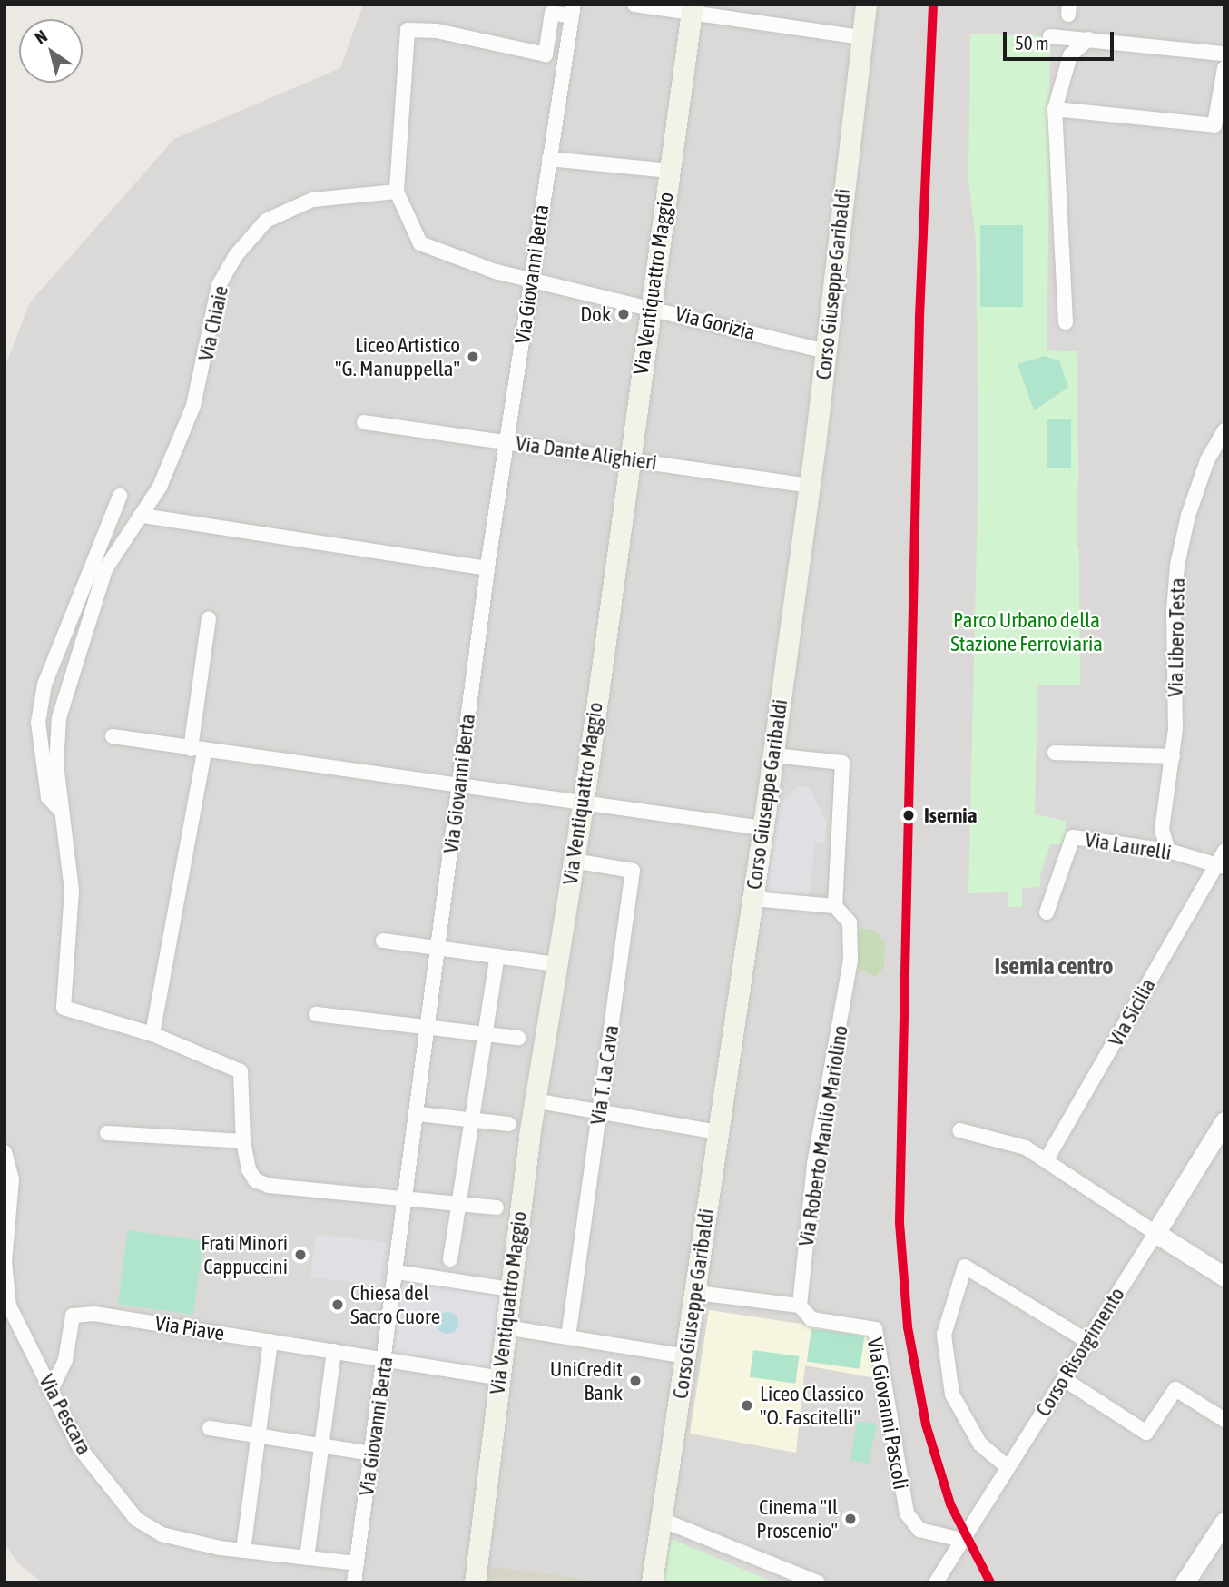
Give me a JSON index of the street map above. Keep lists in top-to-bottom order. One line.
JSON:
{"streets":{"main road":["Via Ventiquattro Maggio","Corso Giuseppe Garibaldi"],"street":["Via Giovanni Berta","Via Chiaie","Via Gorizia","Via Dante Alighieri","Via Libero Testa","Via Laurelli","Via Sicilia","Via T. La Cava","Via Roberto Manlio Mariolino","Via Piave","Corso Risorgimento","Via Giovanni Pascoli","Via Pescara"]},"crossings":[["Via Giovanni Berta","Via Gorizia"],["Via Giovanni Berta","Via Dante Alighieri"],["Via Giovanni Berta","Via Piave"],["Via Giovanni Berta","Via Pescara"],["Via Ventiquattro Maggio","Via Gorizia"],["Via Ventiquattro Maggio","Via Dante Alighieri"],["Via Ventiquattro Maggio","Via T. La Cava"],["Via Ventiquattro Maggio","Via Piave"],["Corso Giuseppe Garibaldi","Via Gorizia"],["Corso Giuseppe Garibaldi","Via Dante Alighieri"],["Via Chiaie","Via Gorizia"],["Via Libero Testa","Via Laurelli"],["Via Laurelli","Via Sicilia"],["Via Roberto Manlio Mariolino","Via Giovanni Pascoli"],["Via Piave","Via Pescara"],["Corso Risorgimento","Via Giovanni Pascoli"]],"districts":["Isernia centro"],"parks":["Parco Urbano della Stazione Ferroviaria"],"places":["Dok","Liceo Artistico \"G. Manuppella\"","Isernia","Frati Minori Cappuccini","Chiesa del Sacro Cuore","UniCredit Bank","Liceo Classico \"O. Fascitelli\"","Cinema \"Il Proscenio\""],"scale_bar":"50 m","north":"top left"}
